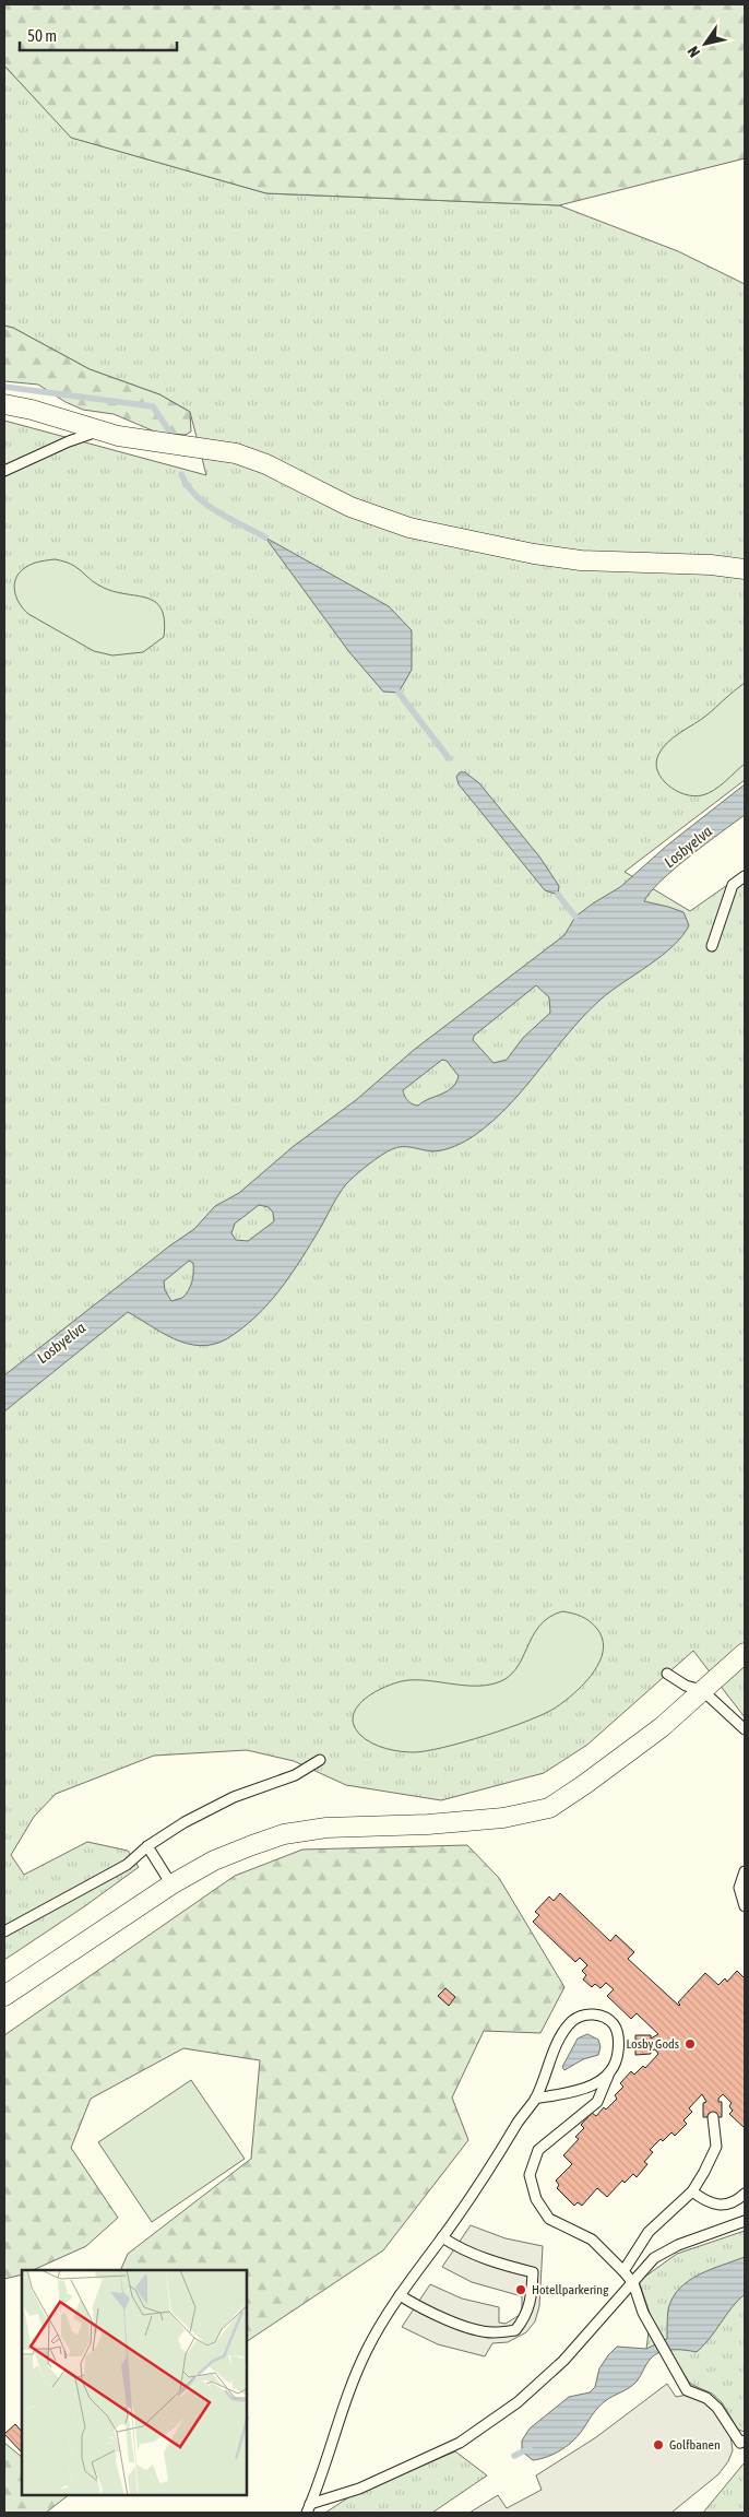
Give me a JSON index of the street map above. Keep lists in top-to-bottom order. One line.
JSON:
{"water":["Losbyelva"],"places":["Losby Gods","Hotellparkering","Golfbanen"],"scale_bar":"50 m","north":"bottom left"}
